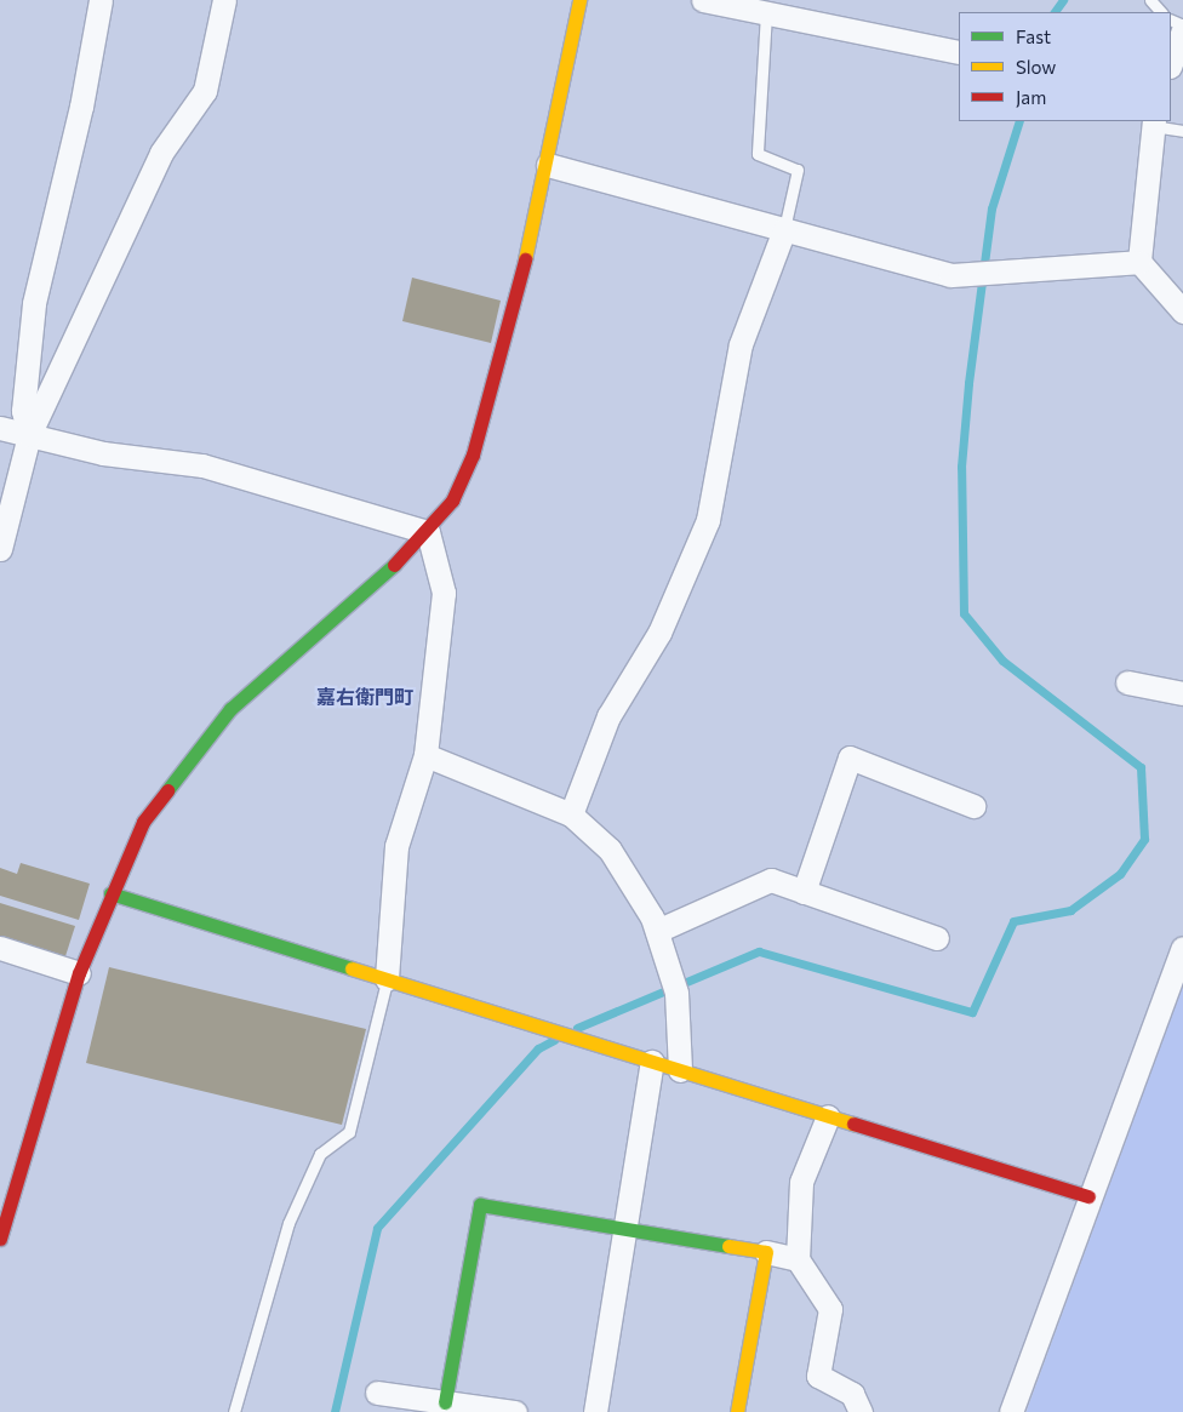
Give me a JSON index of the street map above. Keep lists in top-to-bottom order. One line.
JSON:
{"districts":["嘉右衛門町"],"legend":["Fast","Slow","Jam"]}
